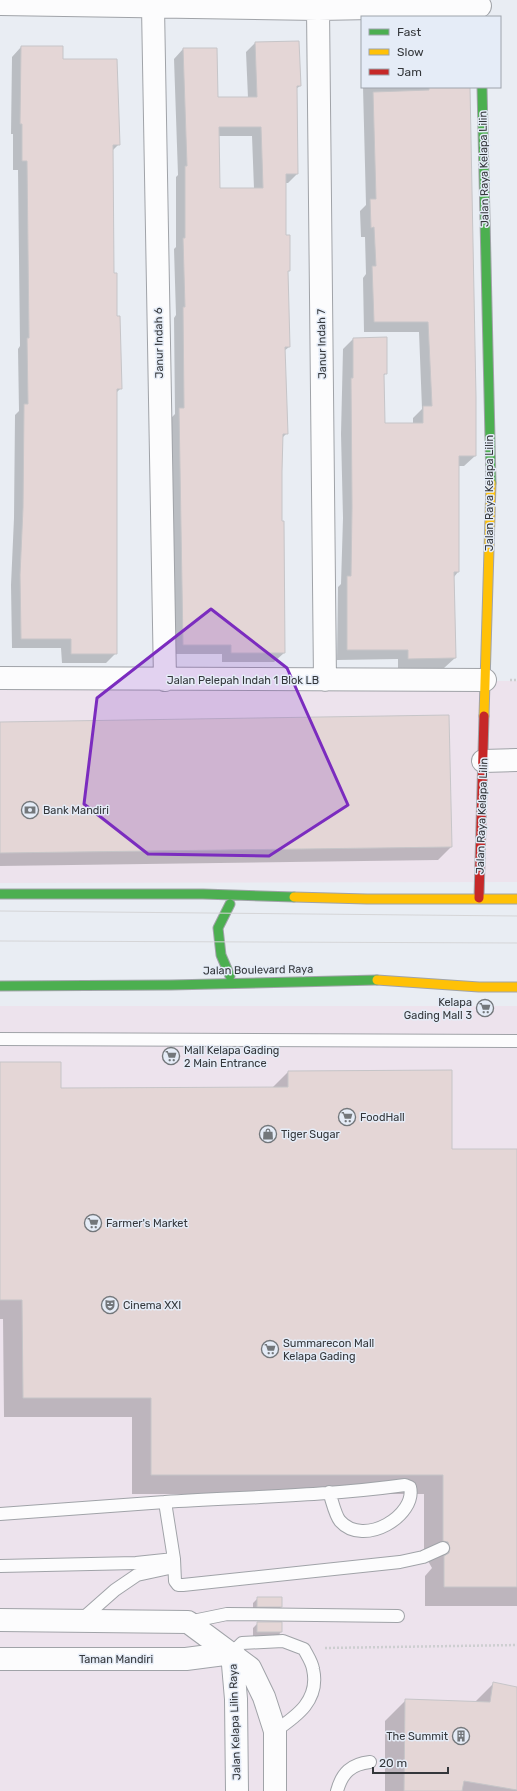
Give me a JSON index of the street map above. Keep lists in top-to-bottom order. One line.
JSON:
{"streets":{"main road":["Jalan Raya Kelapa Lilin","Jalan Boulevard Raya"],"street":["Janur Indah 6","Janur Indah 7","Jalan Pelepah Indah 1 Blok LB","Taman Mandiri","Jalan Kelapa Lilin Raya"]},"crossings":[["Jalan Raya Kelapa Lilin","Jalan Pelepah Indah 1 Blok LB"],["Janur Indah 6","Jalan Pelepah Indah 1 Blok LB"],["Janur Indah 7","Jalan Pelepah Indah 1 Blok LB"],["Taman Mandiri","Jalan Kelapa Lilin Raya"]],"places":{"bank":["Bank Mandiri"],"supermarket":["Kelapa Gading Mall 3","Mall Kelapa Gading 2 Main Entrance","FoodHall","Farmer's Market","Summarecon Mall Kelapa Gading"],"shop":["Tiger Sugar"],"theatre":["Cinema XXI"],"building":["The Summit"]},"legend":["Fast","Slow","Jam"],"scale_bar":"20 m"}
